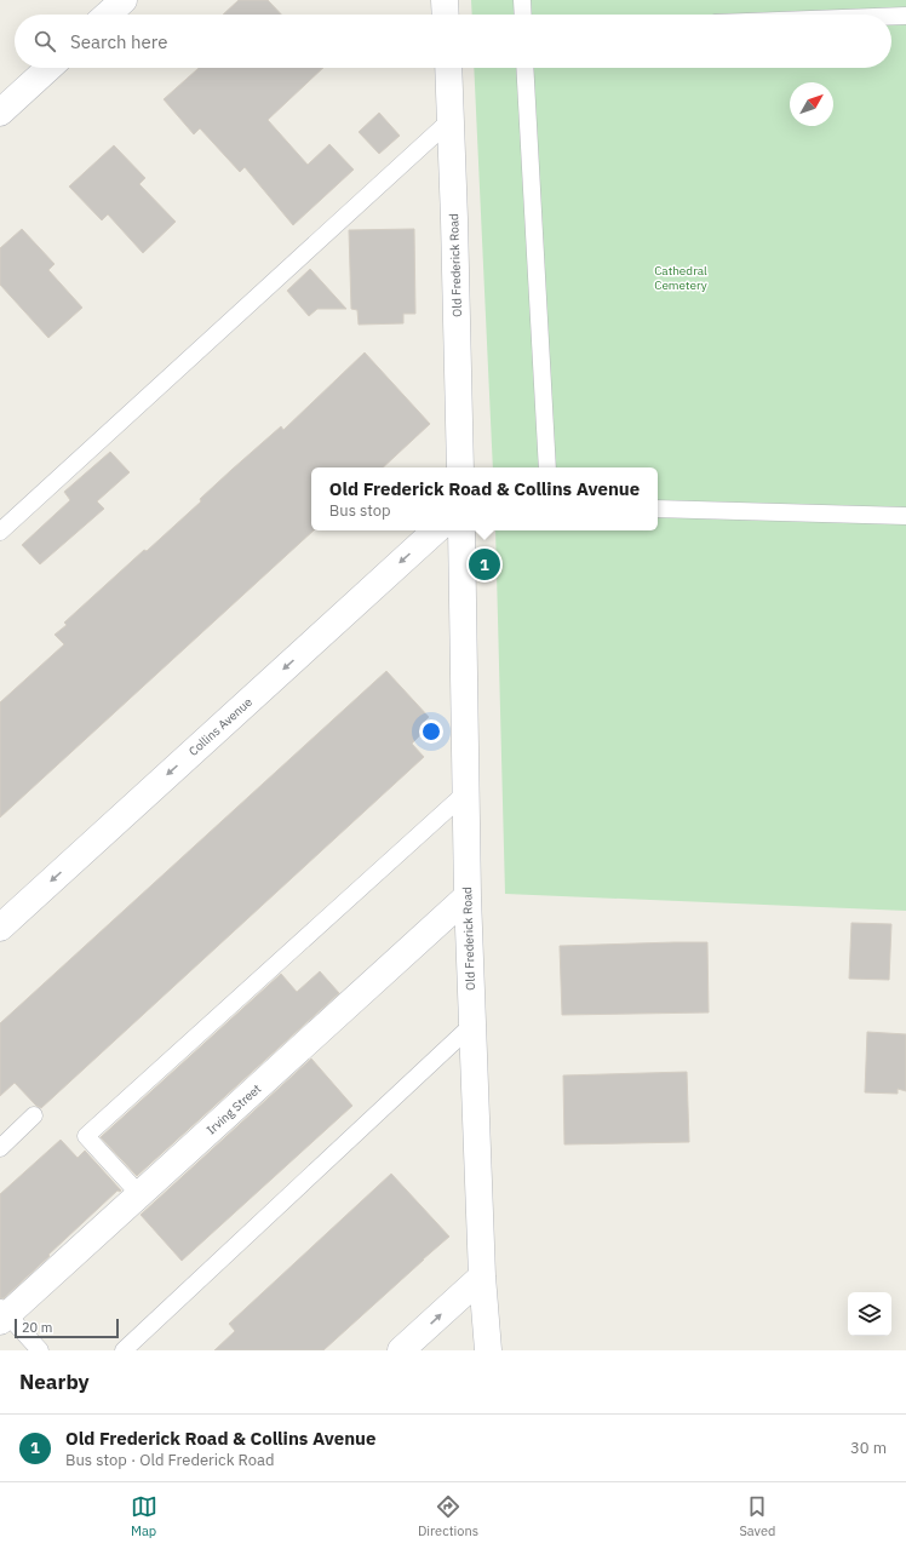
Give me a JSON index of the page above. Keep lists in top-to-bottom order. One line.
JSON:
{"streets":{"street":["Old Frederick Road","Collins Avenue","Irving Street"]},"crossings":[["Old Frederick Road","Irving Street"]],"one_way":["Collins Avenue"],"parks":["Cathedral Cemetery"],"scale_bar":"20 m","north":"top right","page":{"search":"Search here","popup":["Old Frederick Road & Collins Avenue","Bus stop"],"pins":"1","scale":"20 m","heading":"Nearby","list":[{"mark":"1","name":"Old Frederick Road & Collins Avenue","note":"Bus stop · Old Frederick Road","value":"30 m"}],"nav":["Map","Directions","Saved"]}}
